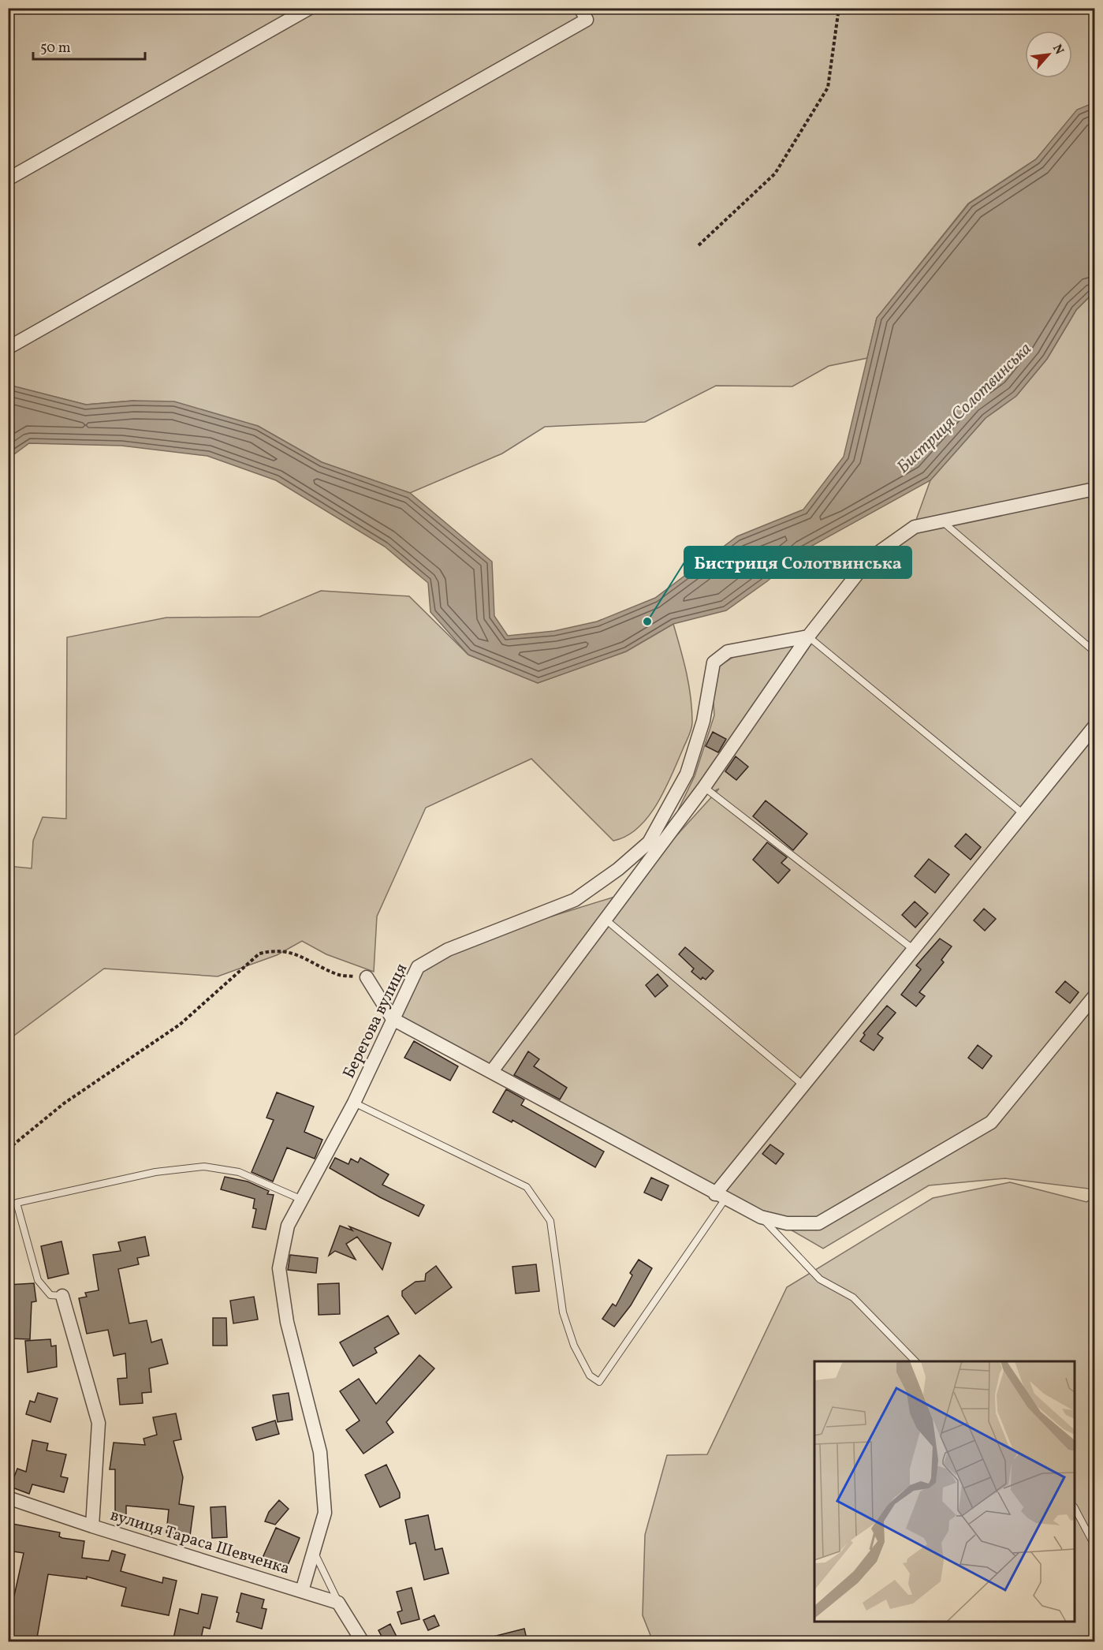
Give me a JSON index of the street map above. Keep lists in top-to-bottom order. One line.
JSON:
{"streets":{"street":["Берегова вулиця","вулиця Тараса Шевченка"]},"crossings":[["Берегова вулиця","вулиця Тараса Шевченка"]],"water":["Бистриця Солотвинська"],"places":["Бистриця Солотвинська"],"scale_bar":"50 m","north":"top right"}
